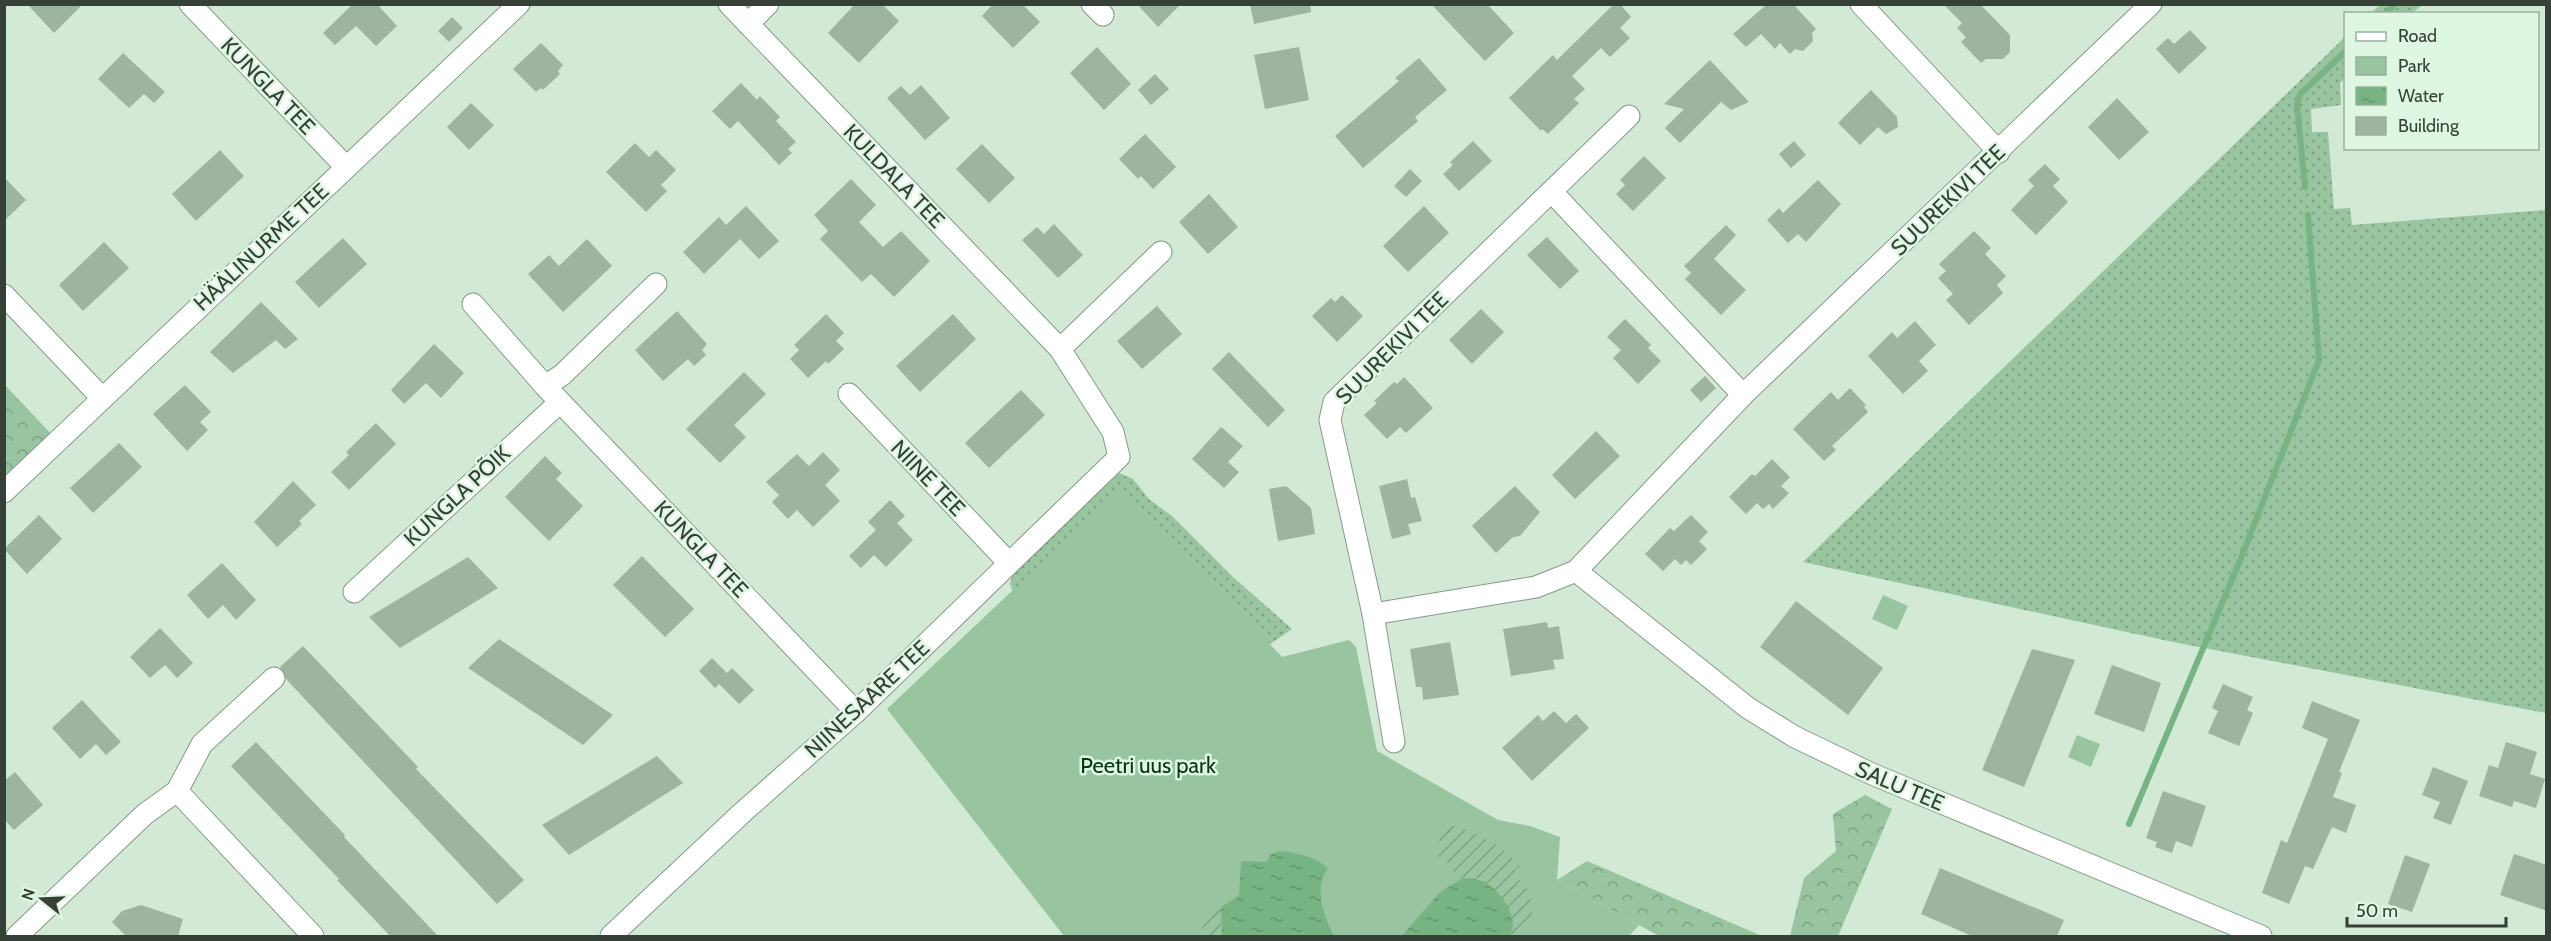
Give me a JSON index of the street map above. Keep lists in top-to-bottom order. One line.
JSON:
{"streets":{"street":["KUNGLA TEE","KULDALA TEE","SUUREKIVI TEE","HÄÄLINURME TEE","NIINE TEE","KUNGLA PÕIK","NIINESAARE TEE","SALU TEE"]},"crossings":[["KUNGLA TEE","HÄÄLINURME TEE"],["KUNGLA TEE","KUNGLA PÕIK"],["KUNGLA TEE","NIINESAARE TEE"],["KULDALA TEE","NIINESAARE TEE"],["SUUREKIVI TEE","SALU TEE"],["NIINE TEE","NIINESAARE TEE"]],"parks":["Peetri uus park"],"legend":["Road","Park","Water","Building"],"scale_bar":"50 m","north":"left"}
